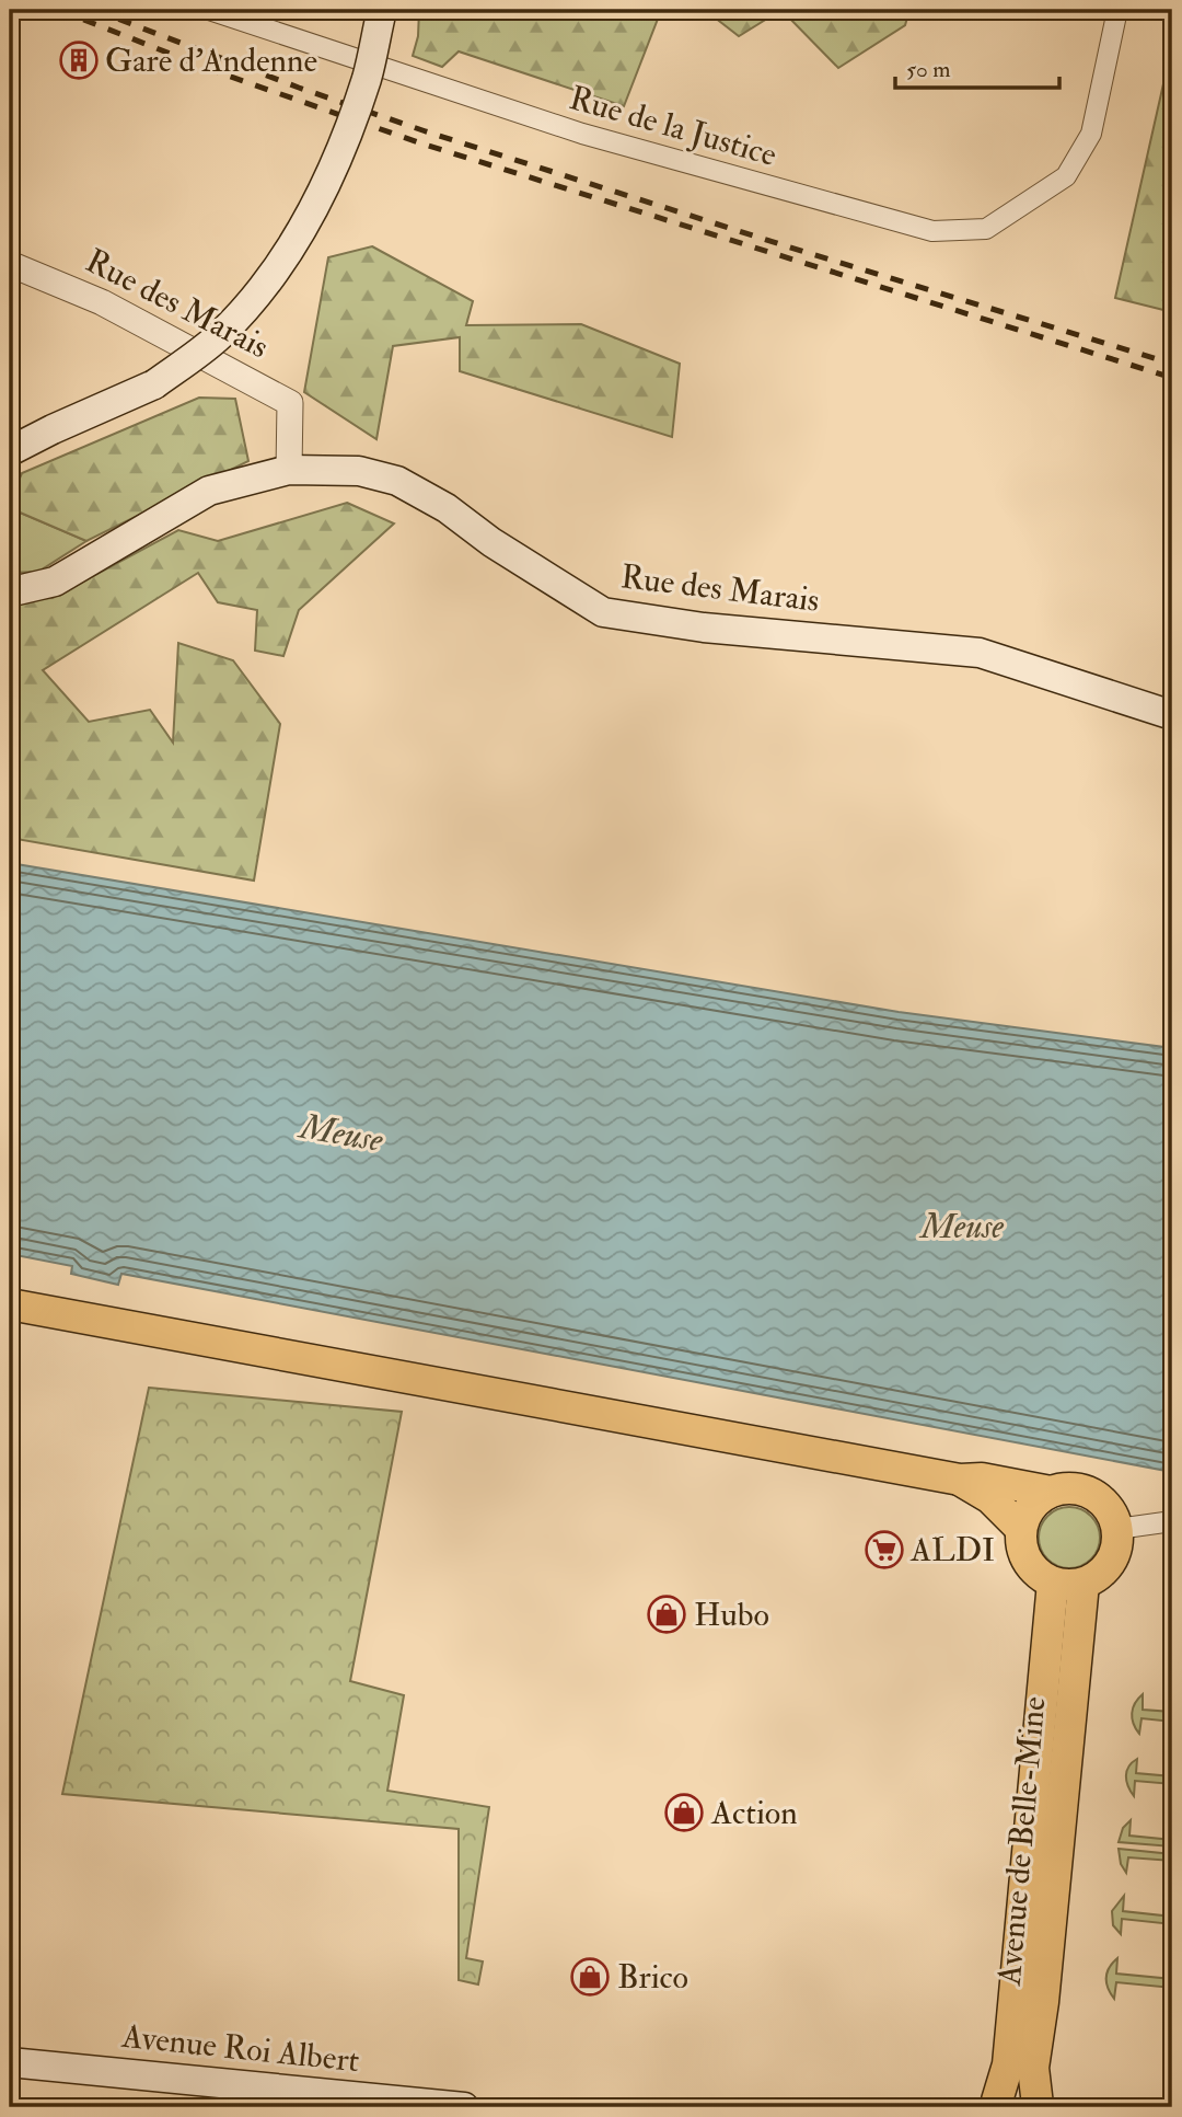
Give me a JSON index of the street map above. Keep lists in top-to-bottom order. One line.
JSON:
{"streets":{"main road":["Rue des Marais","Avenue de Belle-Mine","Avenue Roi Albert"],"street":["Rue de la Justice"]},"water":["Meuse"],"places":{"building":["Gare d'Andenne"],"supermarket":["ALDI"],"shop":["Hubo","Action","Brico"]},"scale_bar":"50 m"}
